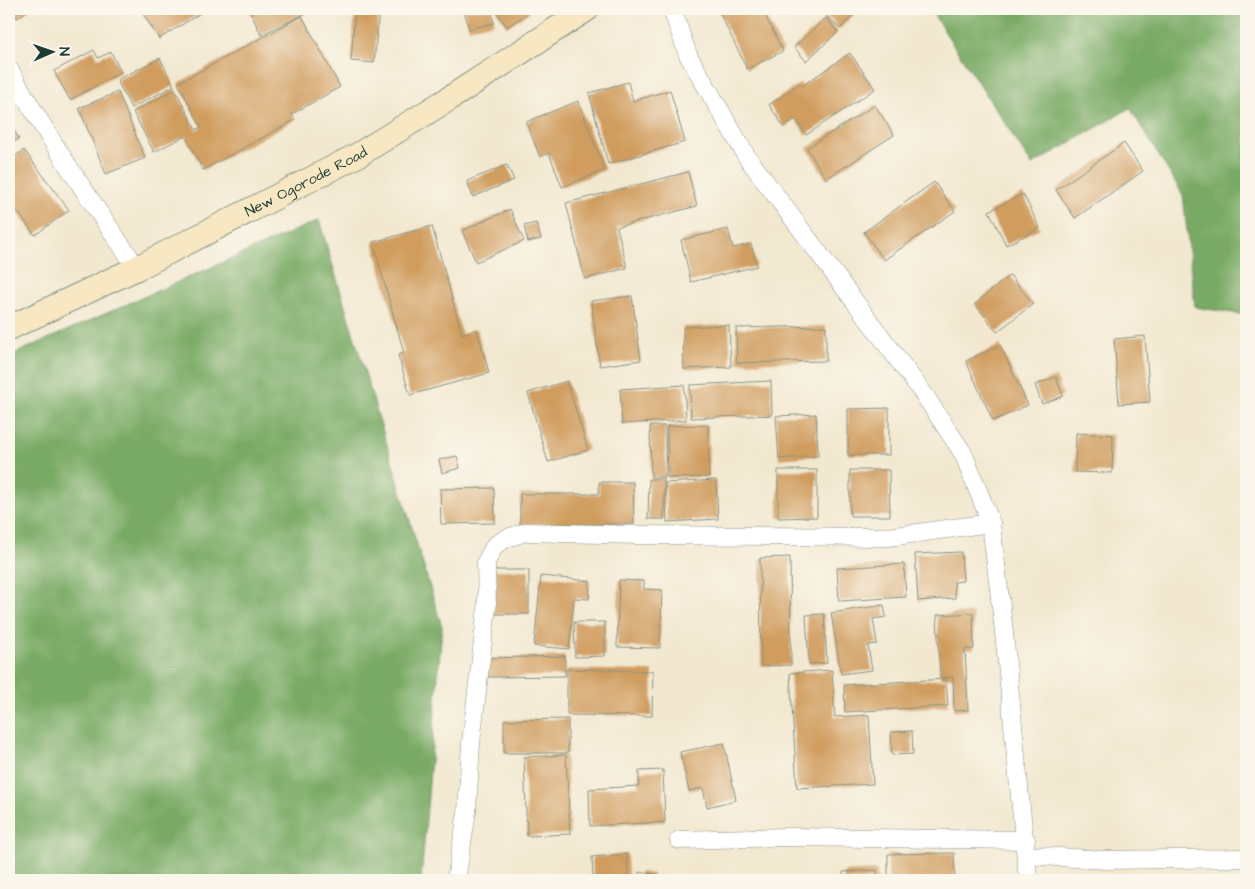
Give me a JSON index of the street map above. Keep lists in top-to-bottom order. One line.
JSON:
{"streets":{"street":["New Ogorode Road"]},"north":"right"}
